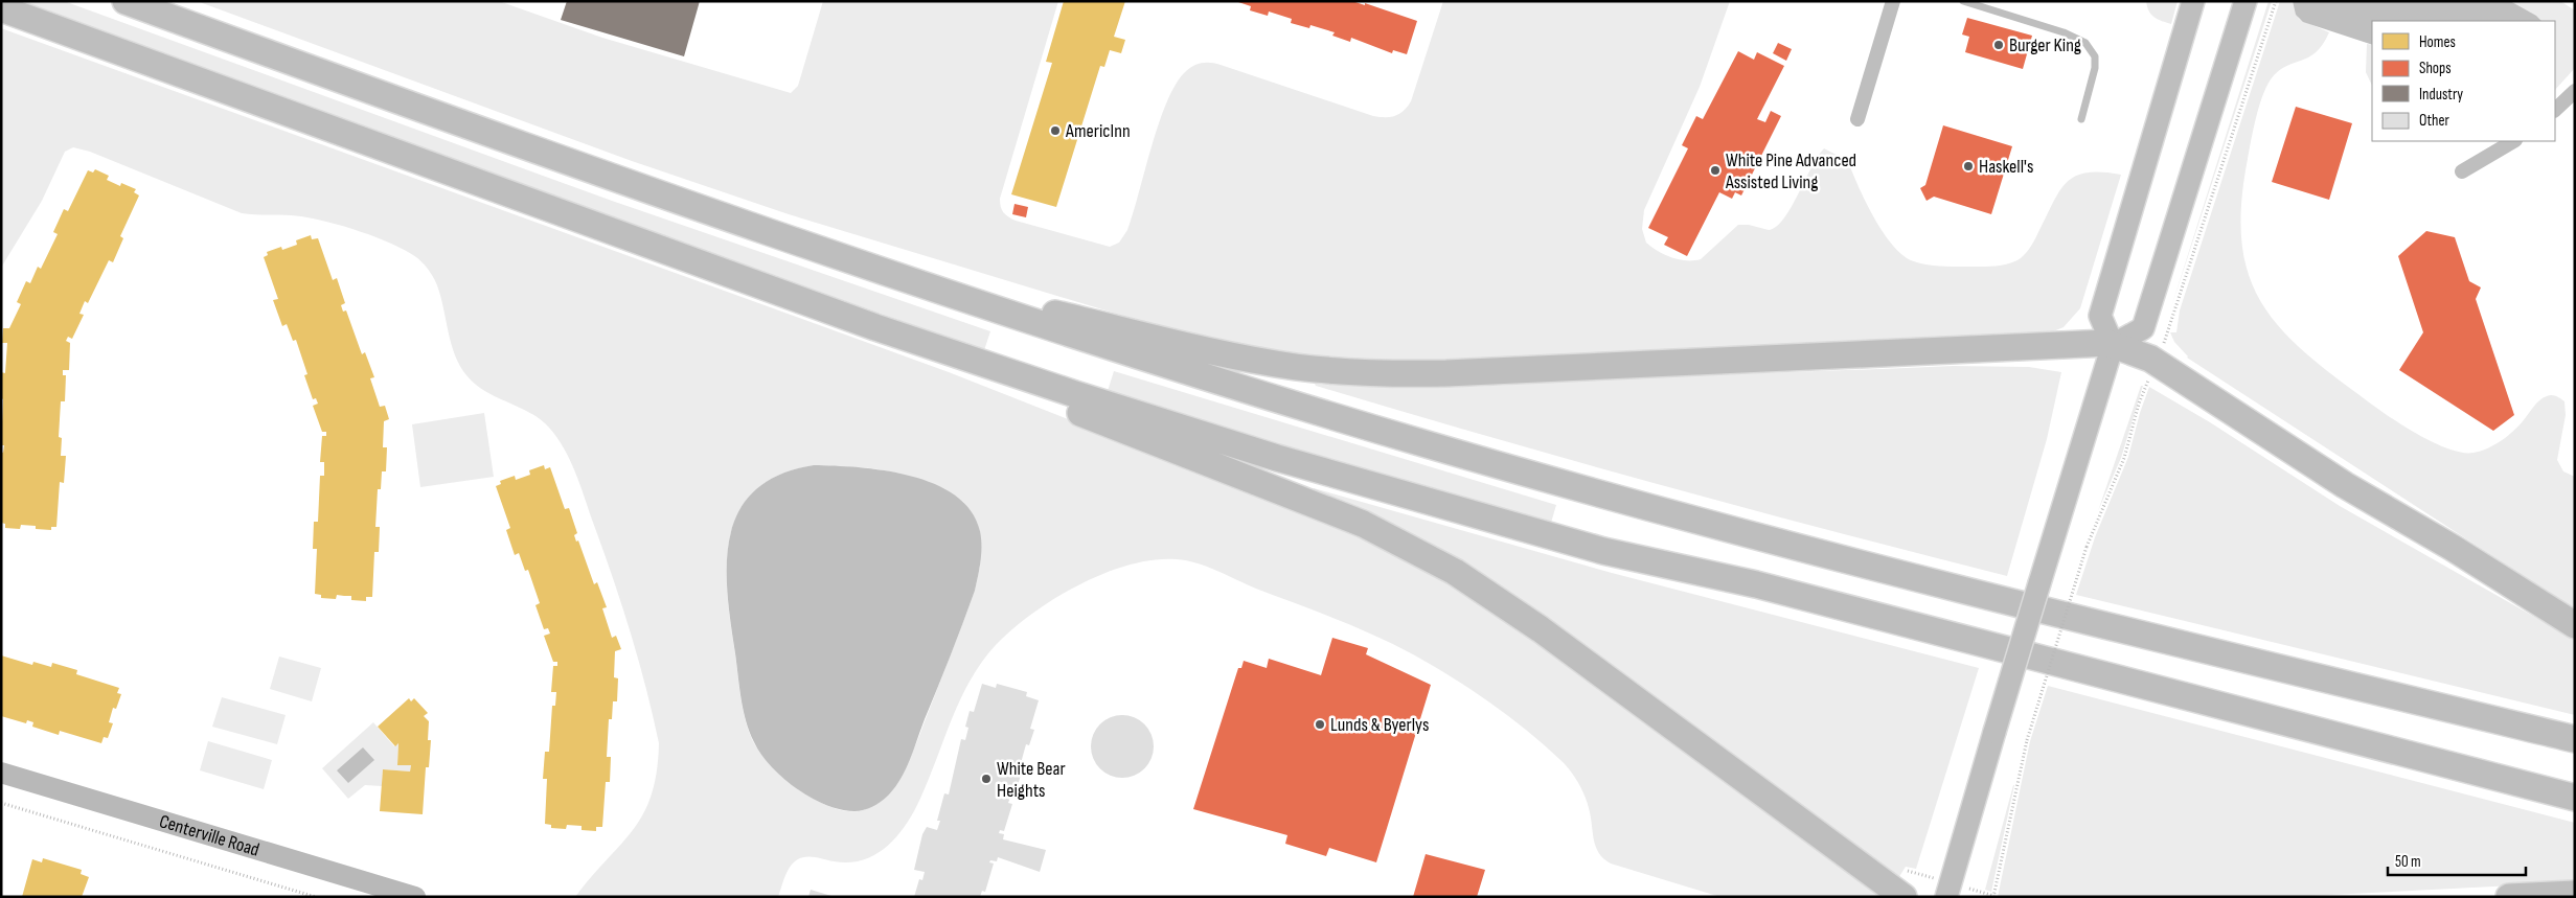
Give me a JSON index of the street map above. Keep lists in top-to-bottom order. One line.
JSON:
{"streets":{"main road":["Centerville Road"]},"places":["Burger King","AmericInn","Haskell's","White Pine Advanced Assisted Living","Lunds & Byerlys","White Bear Heights"],"legend":["Homes","Shops","Industry","Other"],"scale_bar":"50 m"}
